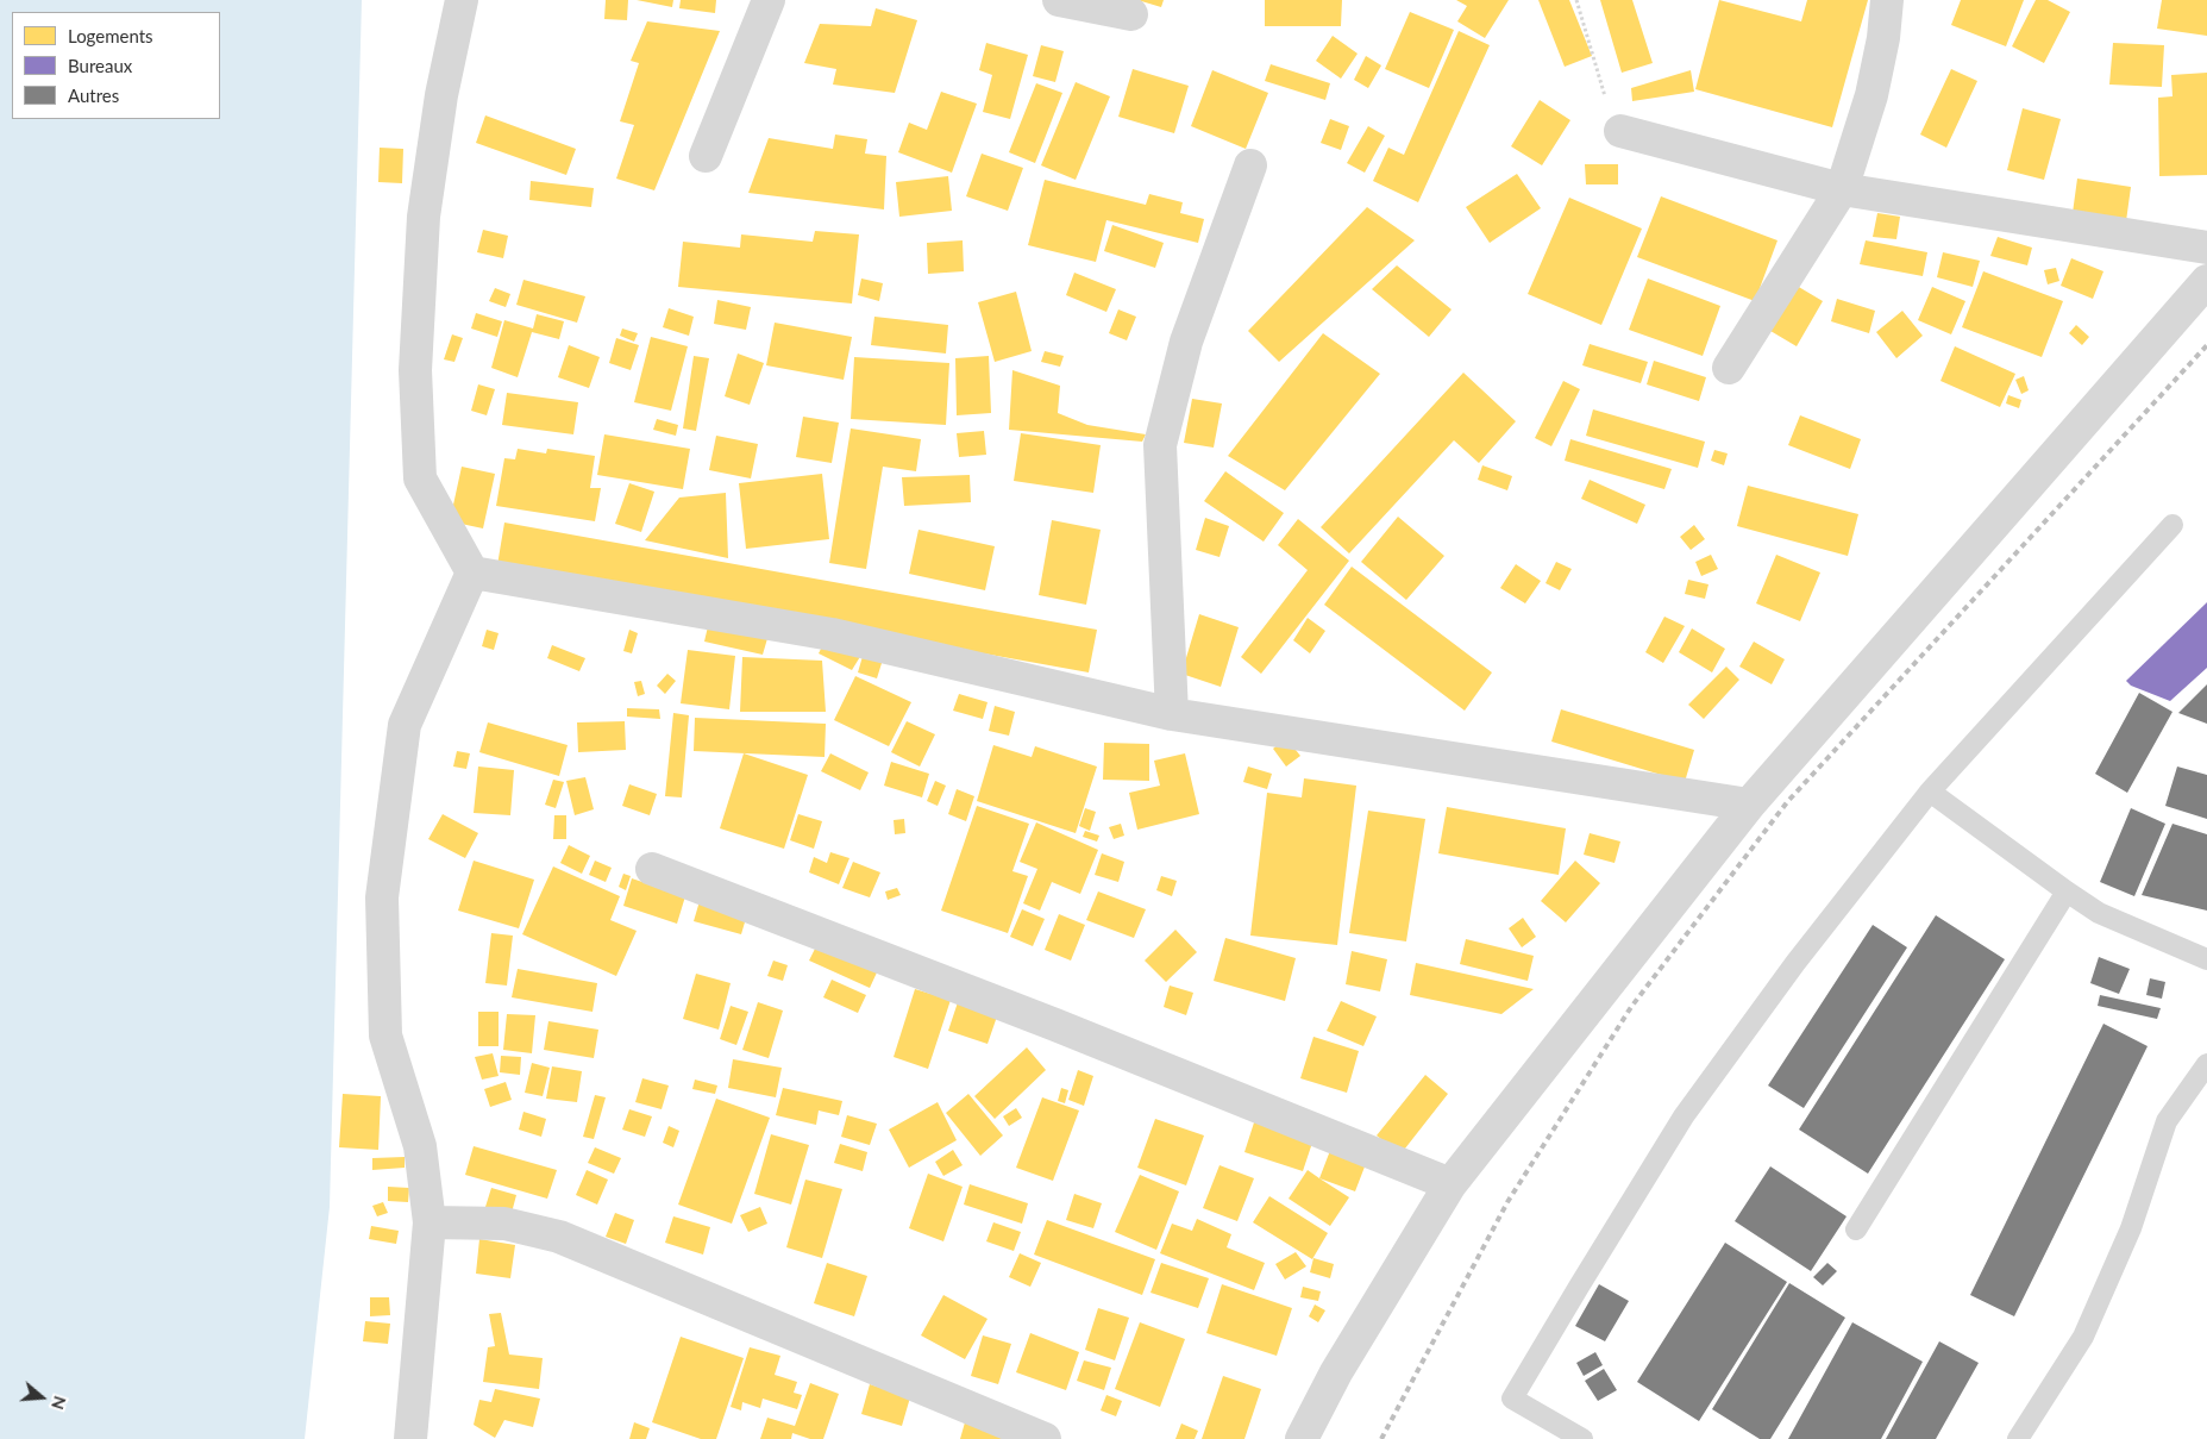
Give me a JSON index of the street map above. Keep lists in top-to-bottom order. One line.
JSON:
{"legend":["Logements","Bureaux","Autres"],"north":"right"}
